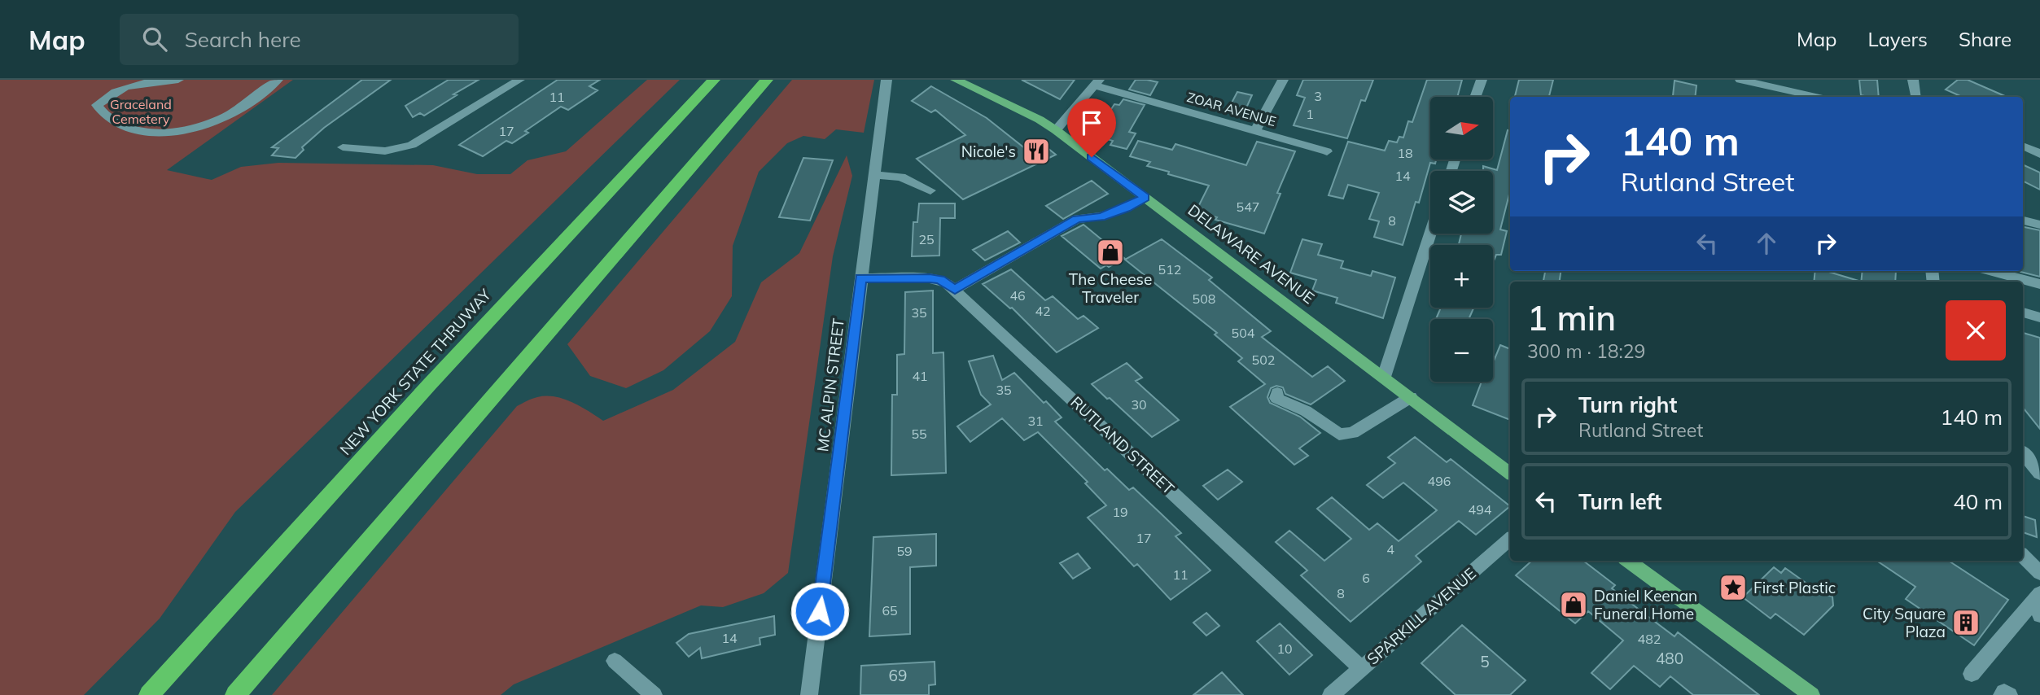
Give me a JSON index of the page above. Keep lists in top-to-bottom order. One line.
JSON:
{"streets":{"highway":["NEW YORK STATE THRUWAY"],"main road":["DELAWARE AVENUE"],"street":["ZOAR AVENUE","MC ALPIN STREET","RUTLAND STREET","SPARKILL AVENUE"]},"crossings":[["MC ALPIN STREET","RUTLAND STREET"],["RUTLAND STREET","SPARKILL AVENUE"]],"parks":["Graceland Cemetery"],"places":{"restaurant":["Nicole's"],"shop":["The Cheese Traveler","Daniel Keenan Funeral Home"],"place":["First Plastic"],"building":["City Square Plaza"]},"house_numbers":["3","11","1","17","18","14","547","8","25","512","46","508","42","35","504","502","41","35","30","31","55","496","494","19","17","4","59","11","6","8","65","14","482","10","480","5","69"],"north":"right","page":{"header":"Map","search":"Search here","nav":["Map","Layers","Share"],"map_buttons":["+","−"],"turn":["140 m","Rutland Street"],"heading":["1 min","300 m · 18:29"],"list":[{"name":"Turn right","note":"Rutland Street","value":"140 m"},{"name":"Turn left","value":"40 m"}]}}
